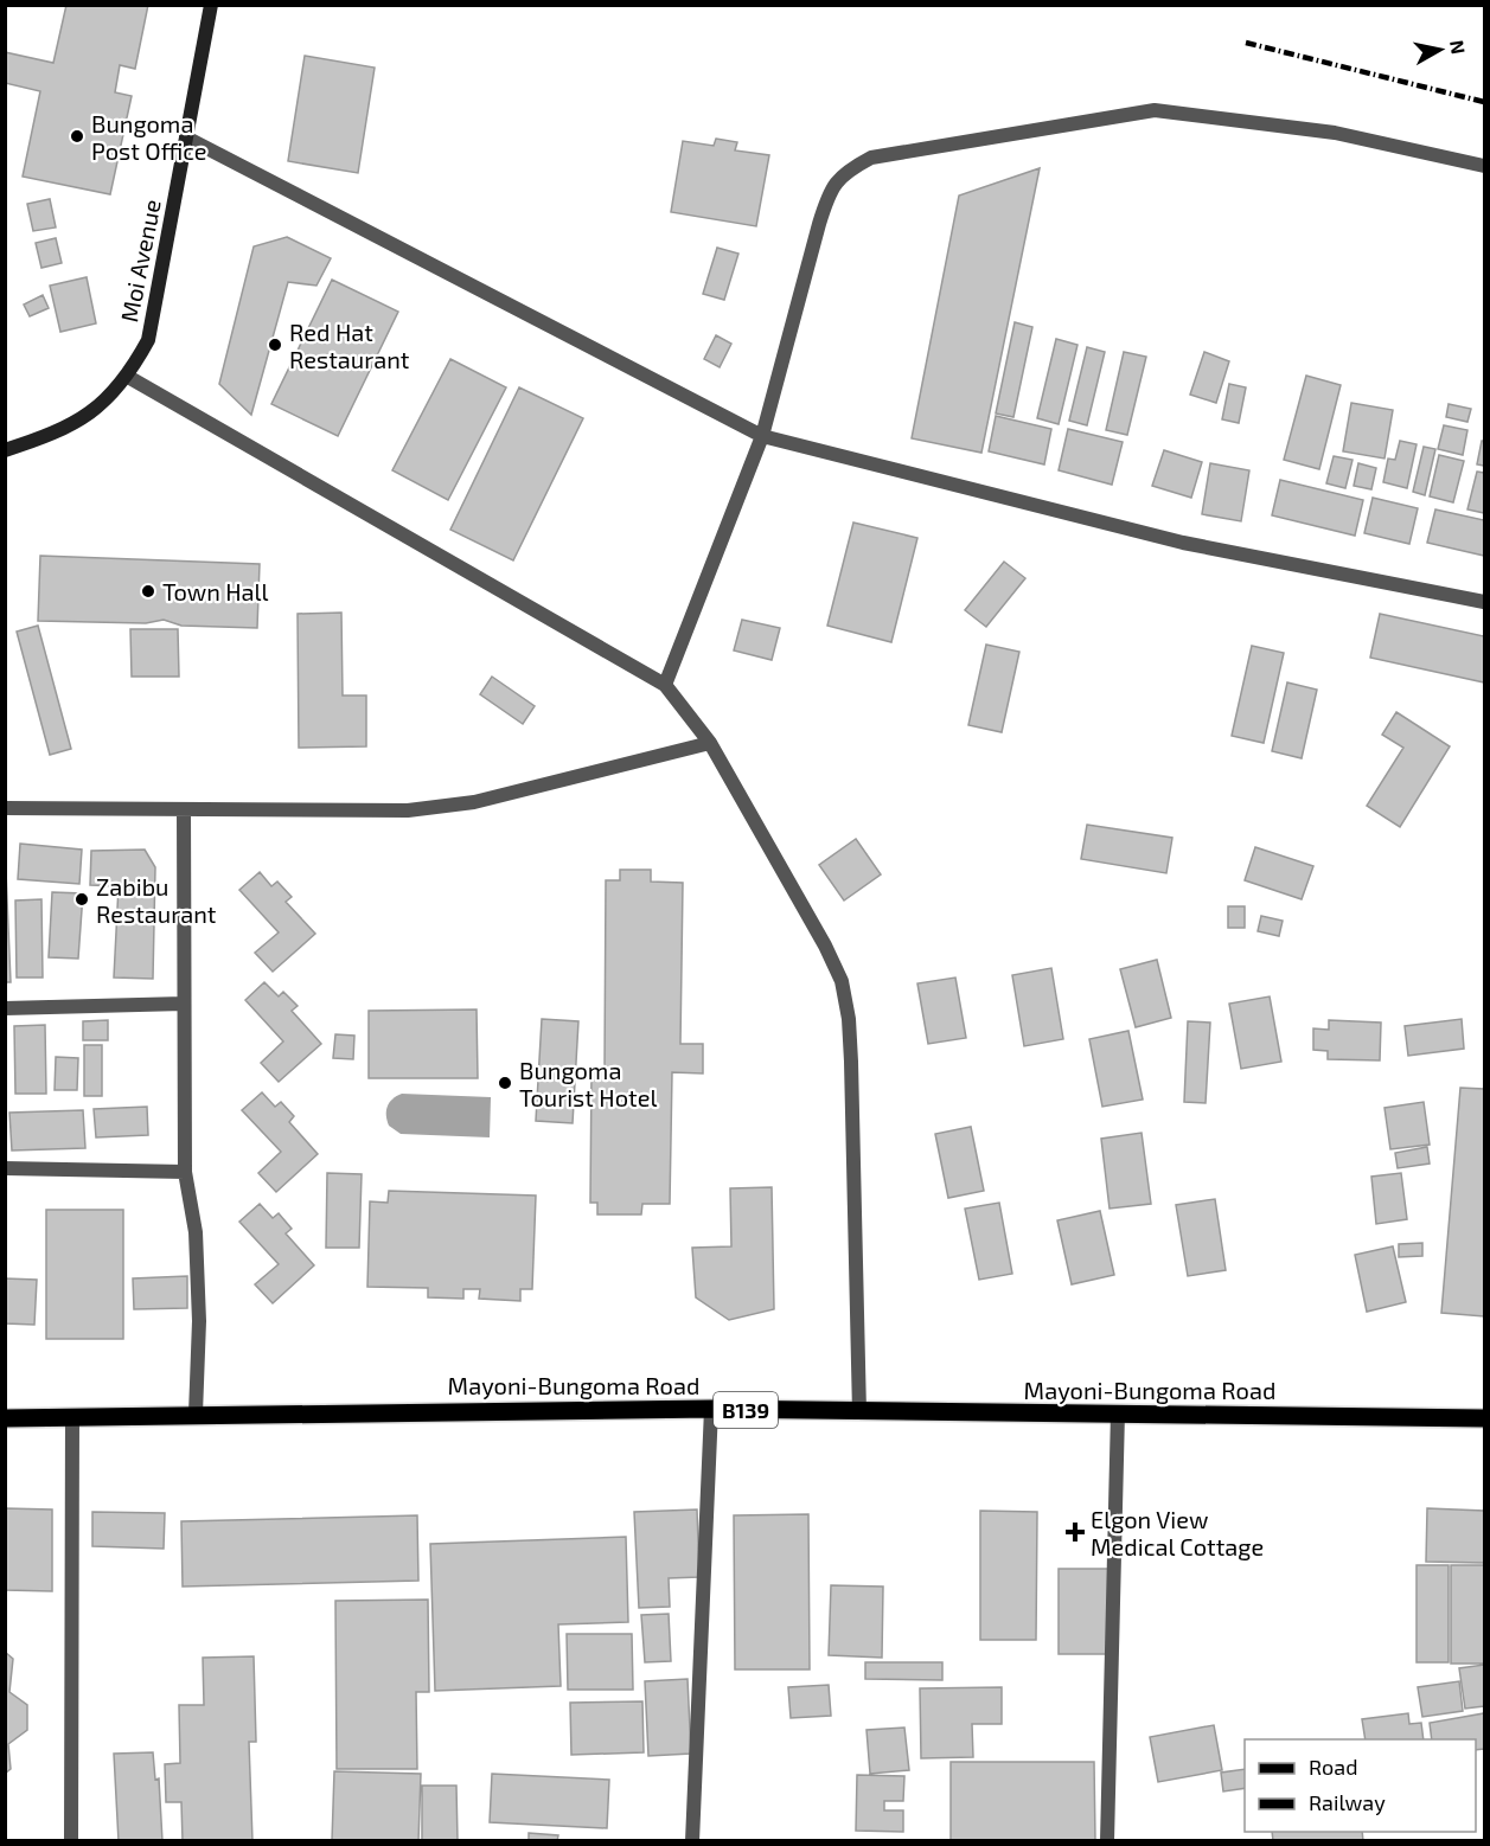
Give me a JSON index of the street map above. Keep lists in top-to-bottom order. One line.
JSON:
{"streets":{"main road":["Mayoni-Bungoma Road","B139"],"street":["Moi Avenue"]},"places":{"other":["Bungoma Post Office","Red Hat Restaurant","Town Hall","Zabibu Restaurant","Bungoma Tourist Hotel"],"health":["Elgon View Medical Cottage"]},"legend":["Road","Railway"],"north":"right"}
